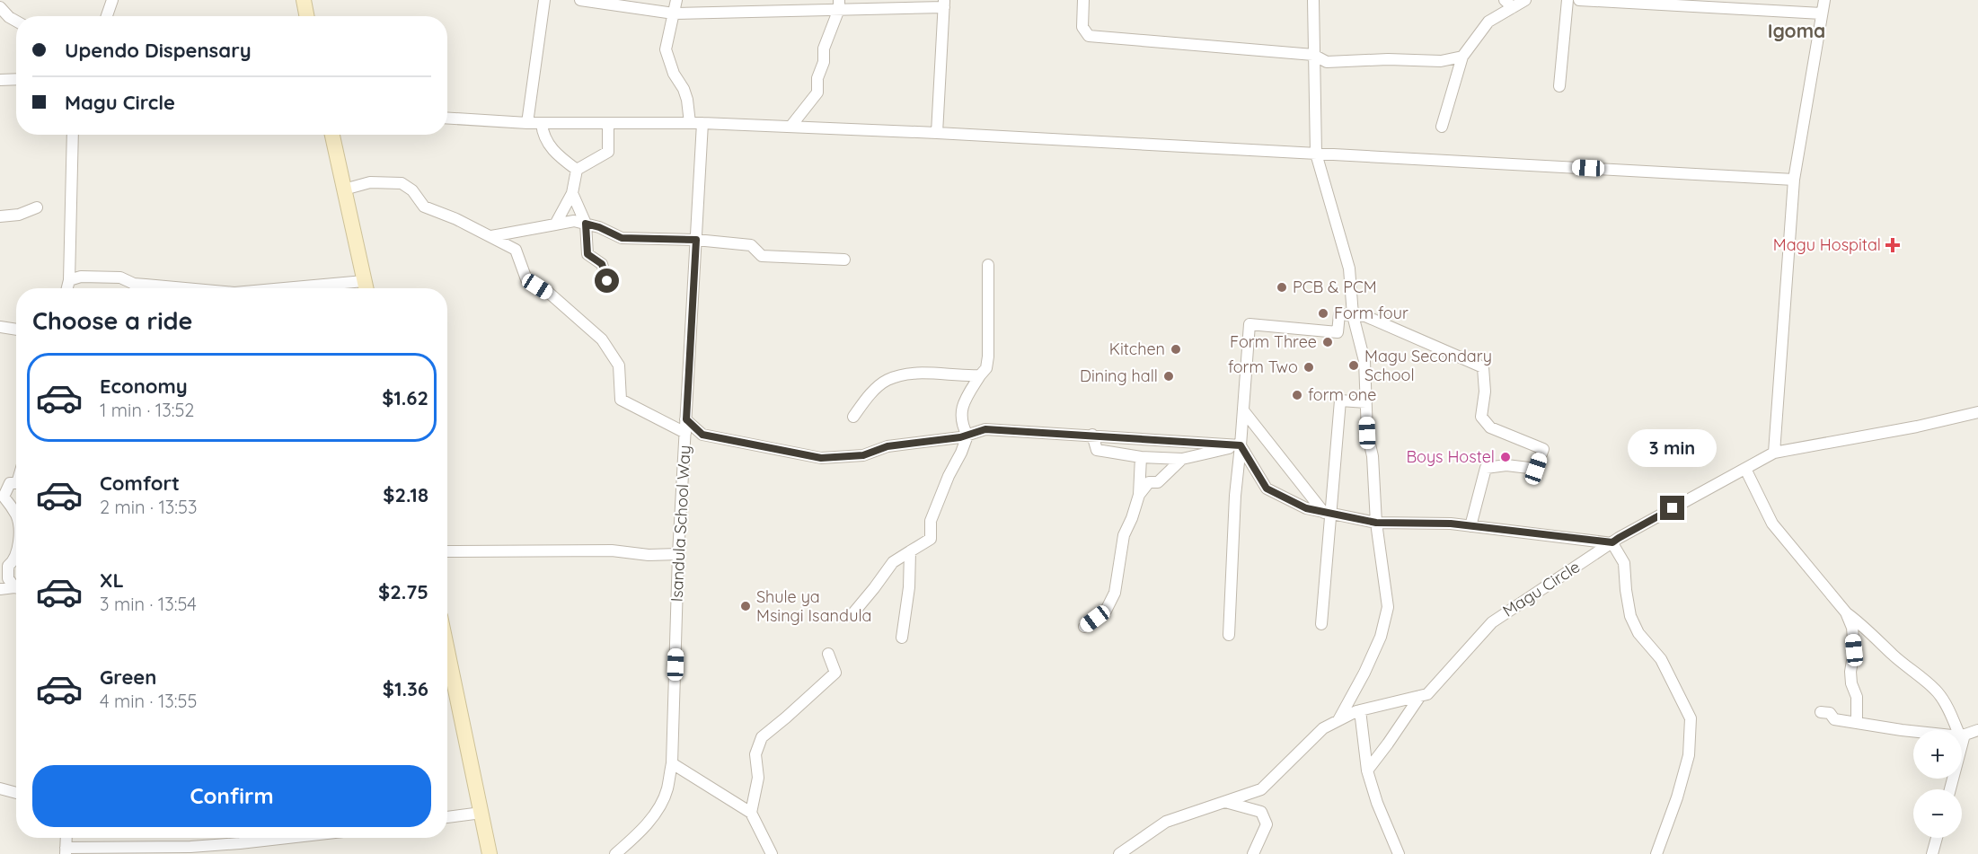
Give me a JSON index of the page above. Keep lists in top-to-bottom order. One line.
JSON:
{"streets":{"street":["Isandula School Way","Magu Circle"]},"districts":["Igoma"],"places":{"health":["Magu Hospital"],"other":["PCB & PCM","Form four","Form Three","Kitchen","Magu Secondary School","form Two","Dining hall","form one","Boys Hostel","Shule ya Msingi Isandula"]},"page":{"banner":["Upendo Dispensary","Magu Circle"],"heading":"Choose a ride","list":[{"name":"Economy","note":"1 min · 13:52","value":"$1.62"},{"name":"Comfort","note":"2 min · 13:53","value":"$2.18"},{"name":"XL","note":"3 min · 13:54","value":"$2.75"},{"name":"Green","note":"4 min · 13:55","value":"$1.36"}],"bubble":"3 min","map_buttons":["+","−"],"buttons":"Confirm"}}
